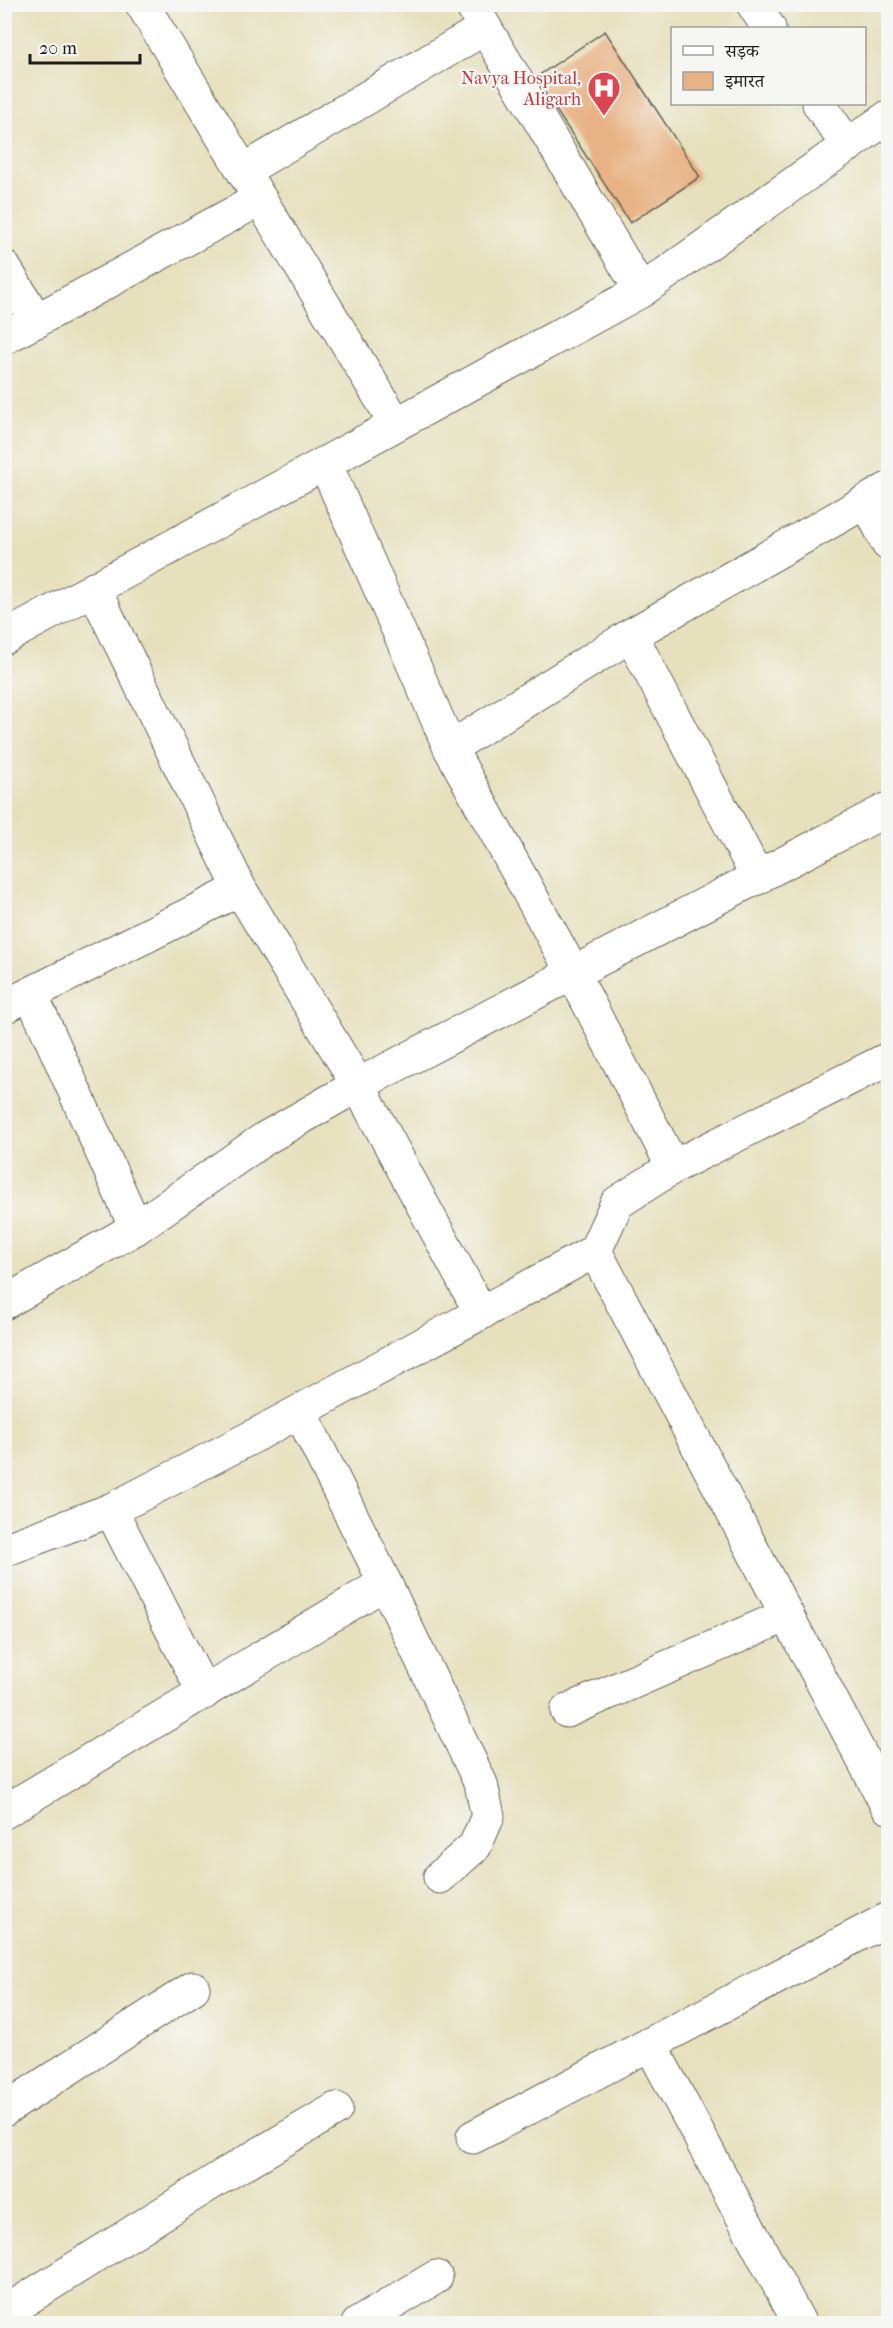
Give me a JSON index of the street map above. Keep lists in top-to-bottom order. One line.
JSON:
{"places":{"hospital":["Navya Hospital, Aligarh"]},"legend":["सड़क","इमारत"],"scale_bar":"20 m"}
